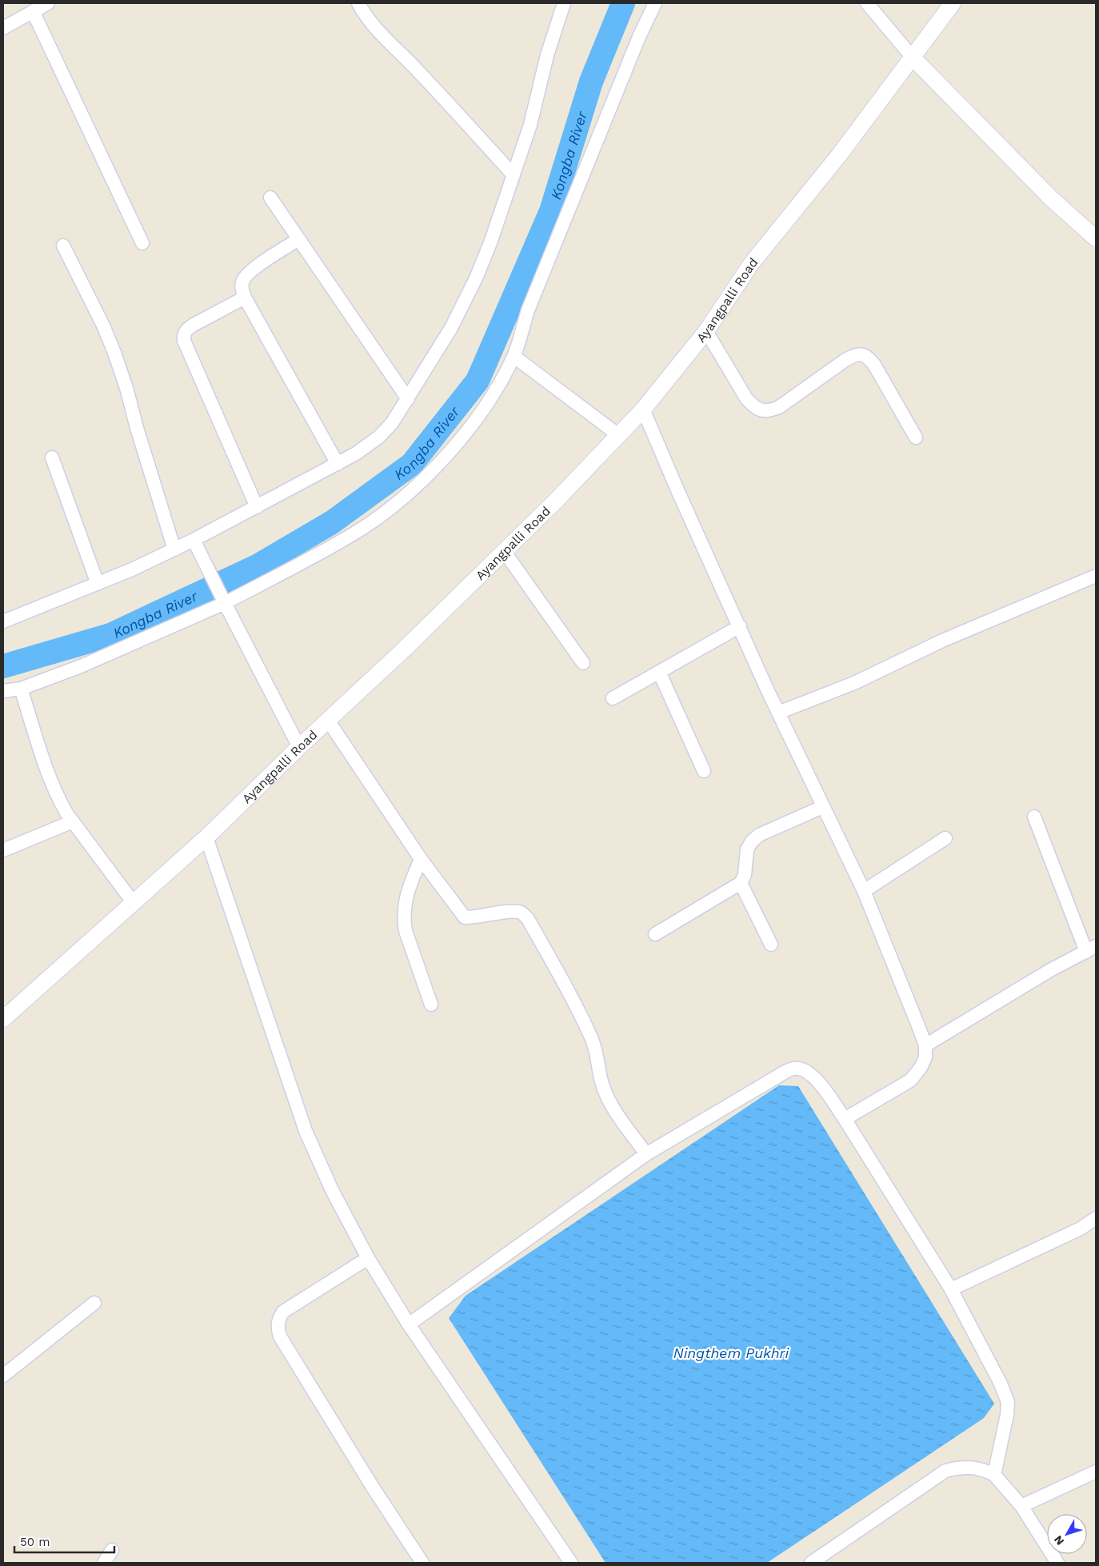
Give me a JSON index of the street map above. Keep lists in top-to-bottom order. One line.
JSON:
{"streets":{"street":["Ayangpalli Road"]},"water":["Kongba River","Ningthem Pukhri"],"scale_bar":"50 m","north":"bottom left"}
